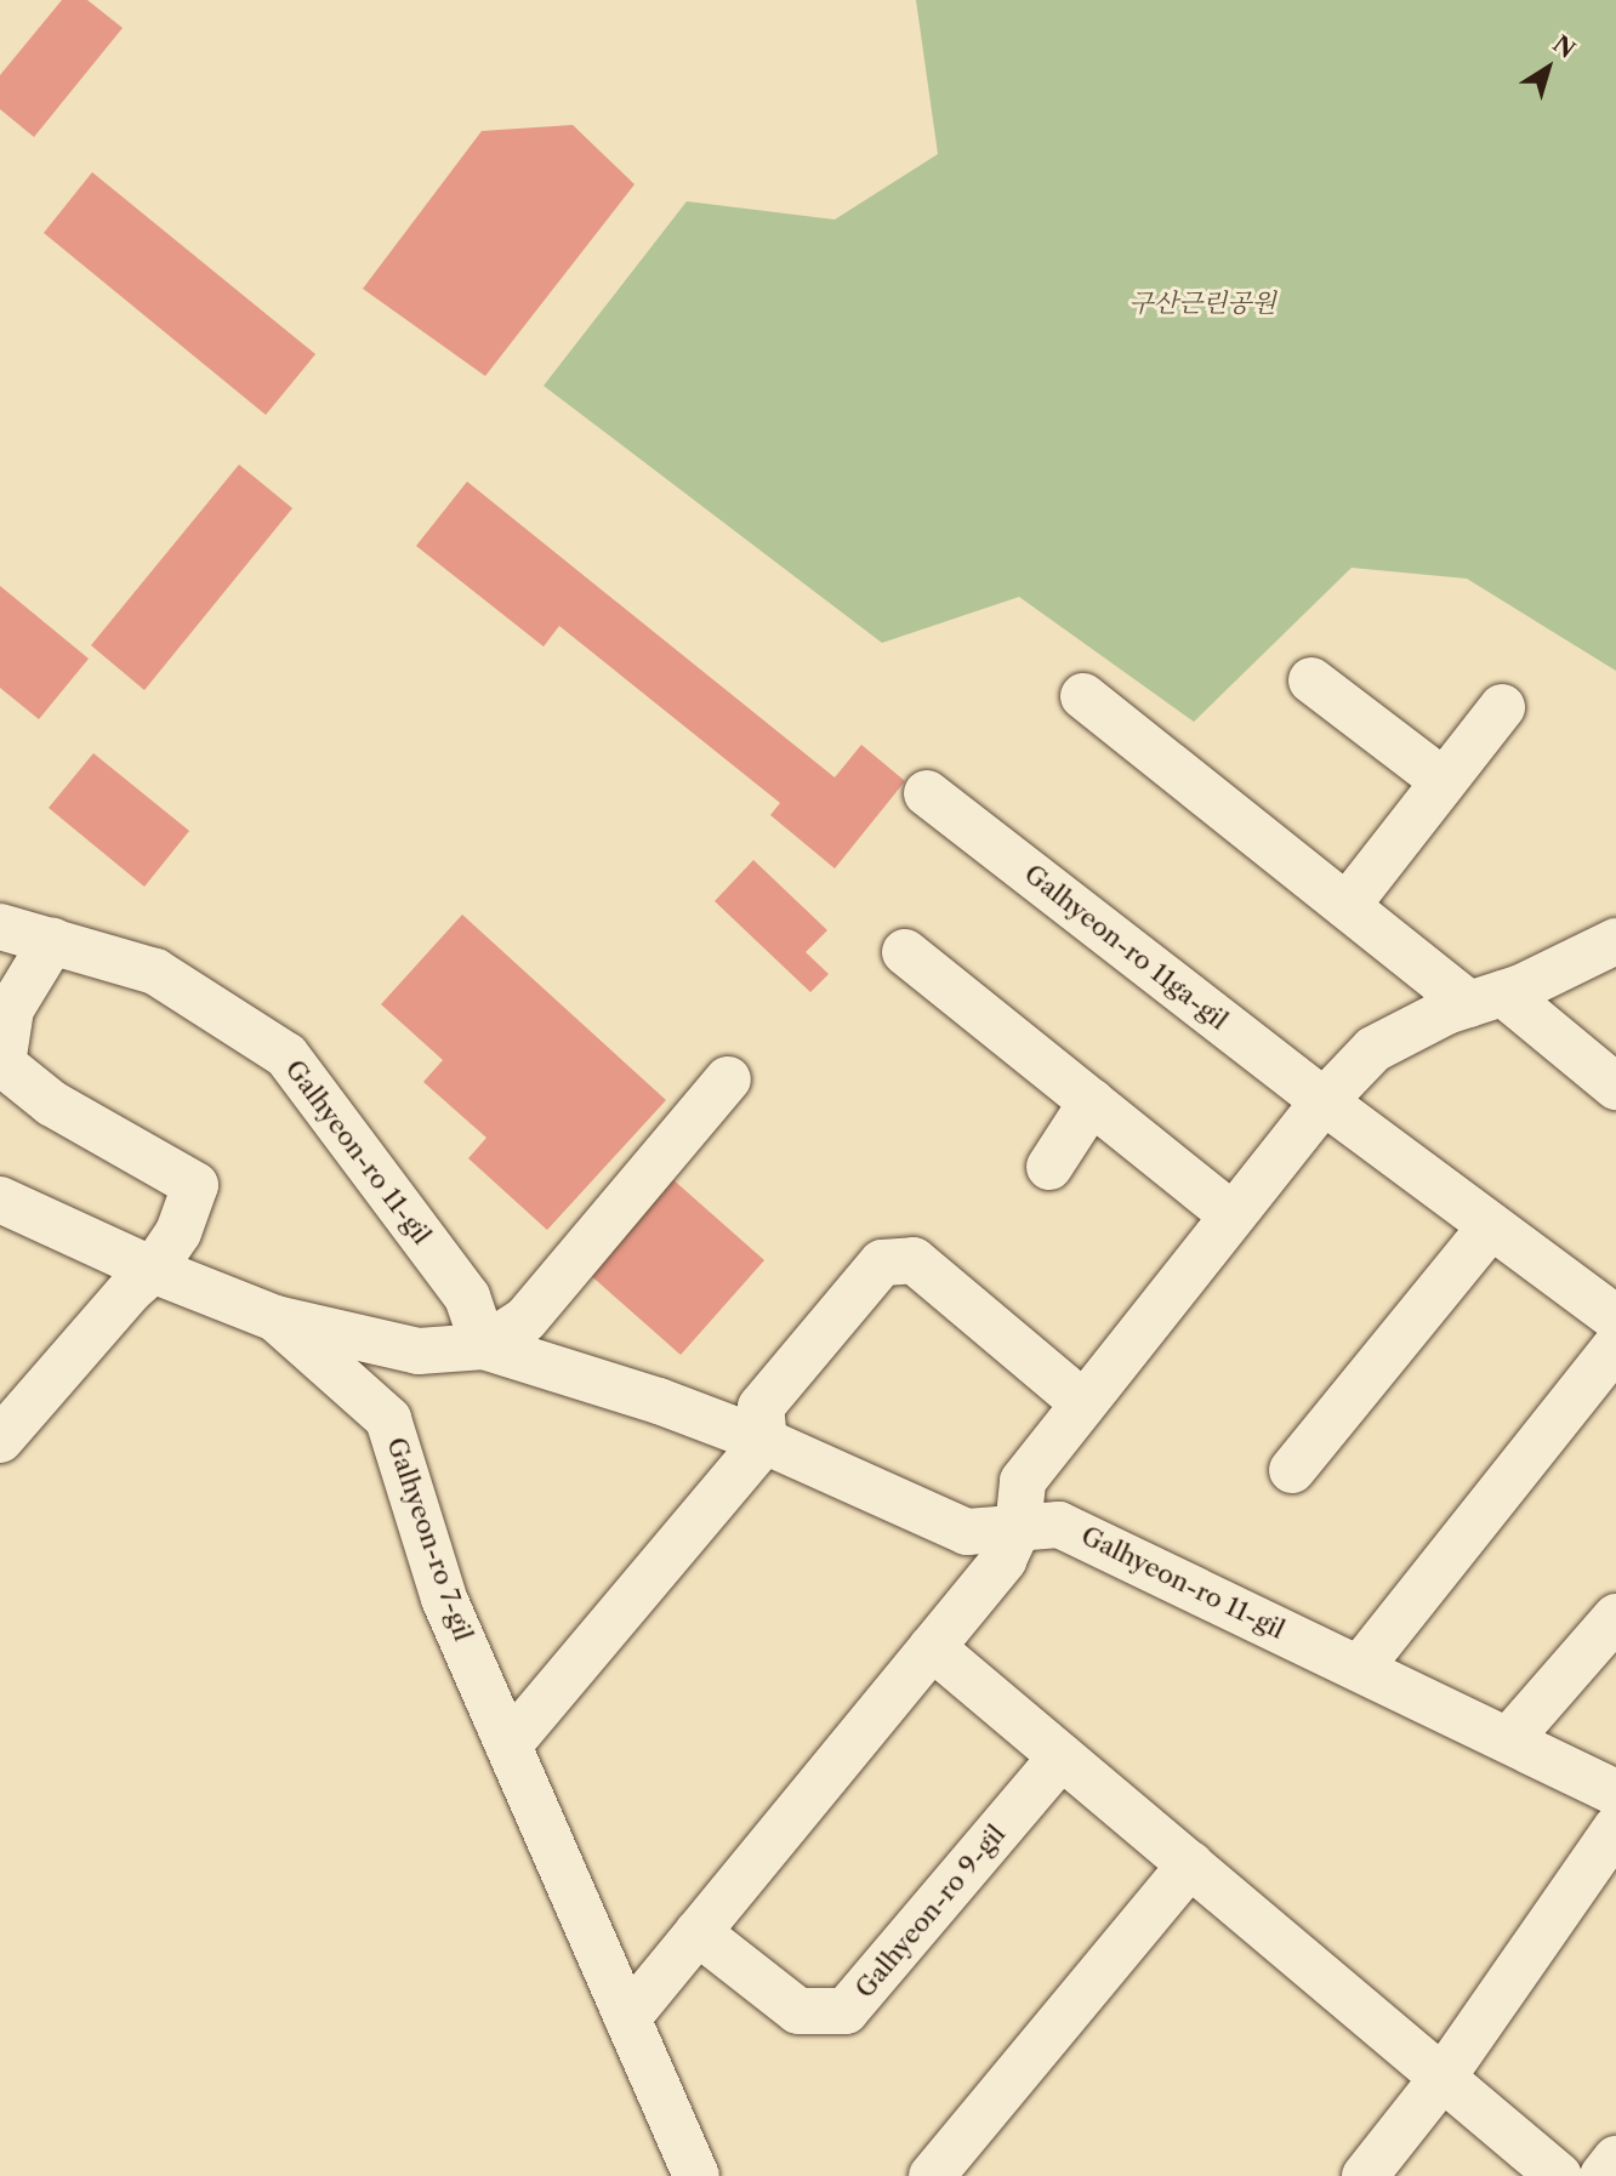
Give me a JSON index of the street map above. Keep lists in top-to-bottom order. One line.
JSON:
{"streets":{"street":["Galhyeon-ro 11ga-gil","Galhyeon-ro 11-gil","Galhyeon-ro 7-gil","Galhyeon-ro 9-gil"]},"crossings":[["Galhyeon-ro 11-gil","Galhyeon-ro 7-gil"]],"parks":["구산근린공원"],"north":"top right"}
